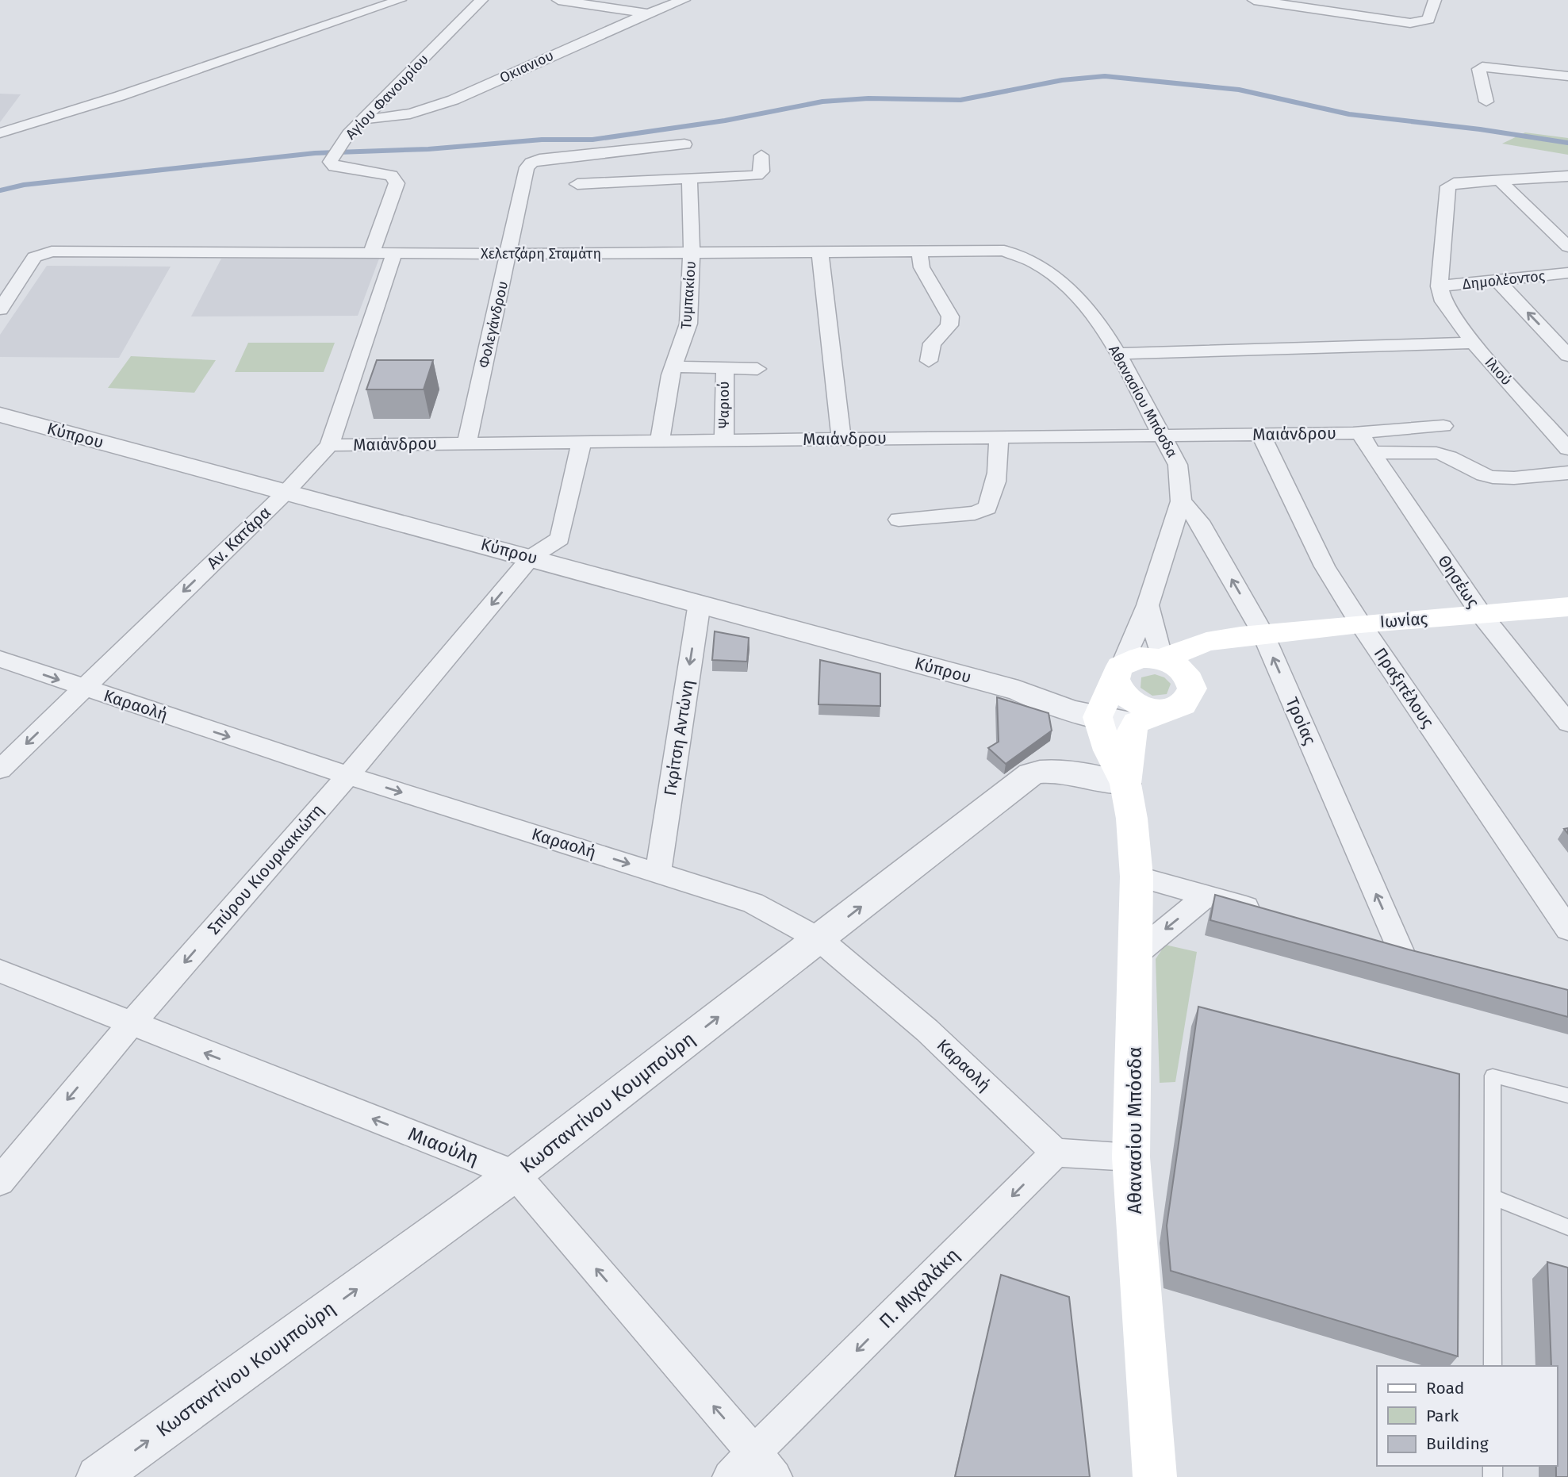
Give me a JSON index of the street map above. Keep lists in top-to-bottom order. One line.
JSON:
{"streets":{"main road":["Αθανασίου Μπόσδα","Κύπρου","Ιωνίας"],"street":["Οκιανιου","Αγίου Φανουρίου","Χελετζάρη Σταμάτη","Δημολέοντος","Τυμπακίου","Φολεγάνδρου","Ιλιού","Ψαριού","Μαιάνδρου","Αν. Κατάρα","Θησέως","Πραξιτέλους","Καραολή","Τροίας","Γκρίτση Αντώνη","Σπύρου Κιουρκακιώτη","Κωσταντίνου Κουμπούρη","Μιαούλη","Π. Μιχαλάκη"]},"crossings":[["Οκιανιου","Αγίου Φανουρίου"],["Αγίου Φανουρίου","Χελετζάρη Σταμάτη"],["Χελετζάρη Σταμάτη","Τυμπακίου"],["Χελετζάρη Σταμάτη","Φολεγάνδρου"],["Χελετζάρη Σταμάτη","Αθανασίου Μπόσδα"],["Χελετζάρη Σταμάτη","Αν. Κατάρα"],["Δημολέοντος","Ιλιού"],["Τυμπακίου","Μαιάνδρου"],["Φολεγάνδρου","Μαιάνδρου"],["Αθανασίου Μπόσδα","Μαιάνδρου"],["Αθανασίου Μπόσδα","Κύπρου"],["Αθανασίου Μπόσδα","Τροίας"],["Αθανασίου Μπόσδα","Κωσταντίνου Κουμπούρη"],["Ψαριού","Μαιάνδρου"],["Μαιάνδρου","Αν. Κατάρα"],["Μαιάνδρου","Θησέως"],["Μαιάνδρου","Πραξιτέλους"],["Μαιάνδρου","Σπύρου Κιουρκακιώτη"],["Κύπρου","Αν. Κατάρα"],["Κύπρου","Γκρίτση Αντώνη"],["Κύπρου","Σπύρου Κιουρκακιώτη"],["Αν. Κατάρα","Καραολή"],["Θησέως","Ιωνίας"],["Ιωνίας","Πραξιτέλους"],["Ιωνίας","Τροίας"],["Καραολή","Γκρίτση Αντώνη"],["Καραολή","Σπύρου Κιουρκακιώτη"],["Καραολή","Κωσταντίνου Κουμπούρη"],["Καραολή","Π. Μιχαλάκη"],["Σπύρου Κιουρκακιώτη","Μιαούλη"],["Κωσταντίνου Κουμπούρη","Μιαούλη"],["Μιαούλη","Π. Μιχαλάκη"]],"one_way":["Αν. Κατάρα","Καραολή","Τροίας","Γκρίτση Αντώνη","Σπύρου Κιουρκακιώτη","Κωσταντίνου Κουμπούρη","Μιαούλη","Π. Μιχαλάκη"],"legend":["Road","Park","Building"]}
